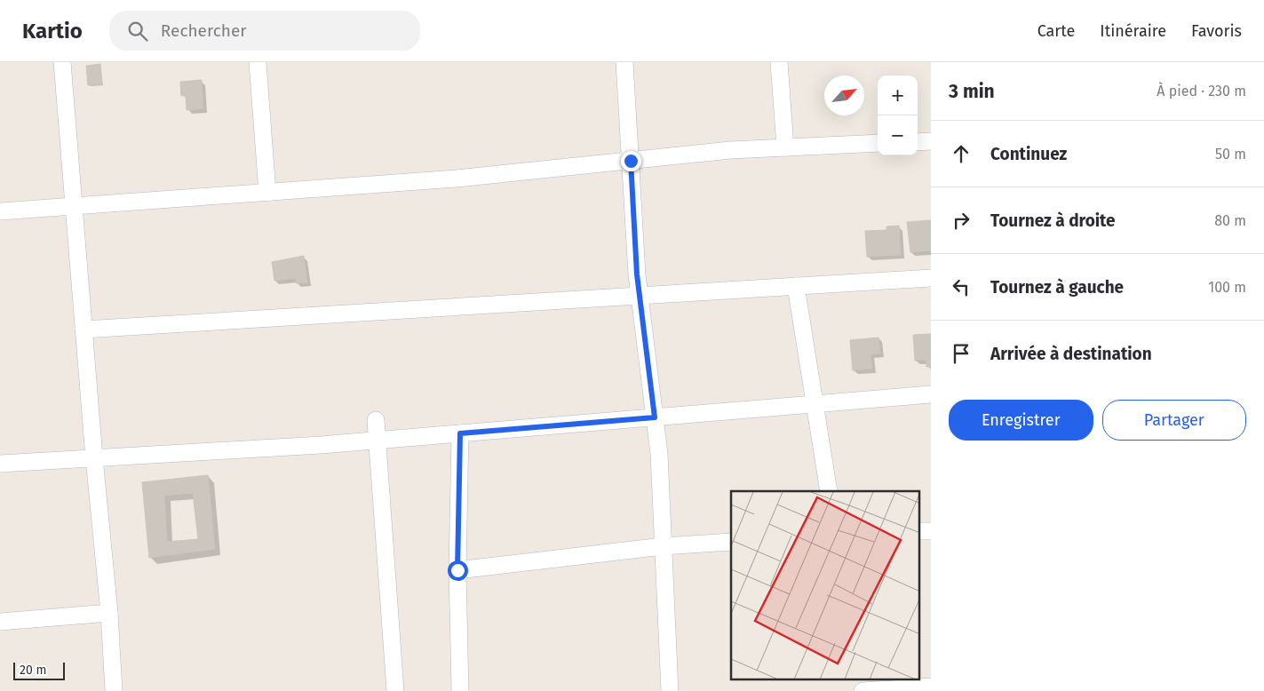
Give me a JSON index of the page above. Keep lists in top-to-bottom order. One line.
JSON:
{"scale_bar":"20 m","north":"top right","page":{"header":"Kartio","search":"Rechercher","nav":["Carte","Itinéraire","Favoris"],"heading":["3 min","À pied · 230 m"],"map_buttons":["+","−"],"list":[["Continuez","50 m"],["Tournez à droite","80 m"],["Tournez à gauche","100 m"],"Arrivée à destination"],"buttons":["Enregistrer","Partager"],"scale":"20 m"}}
